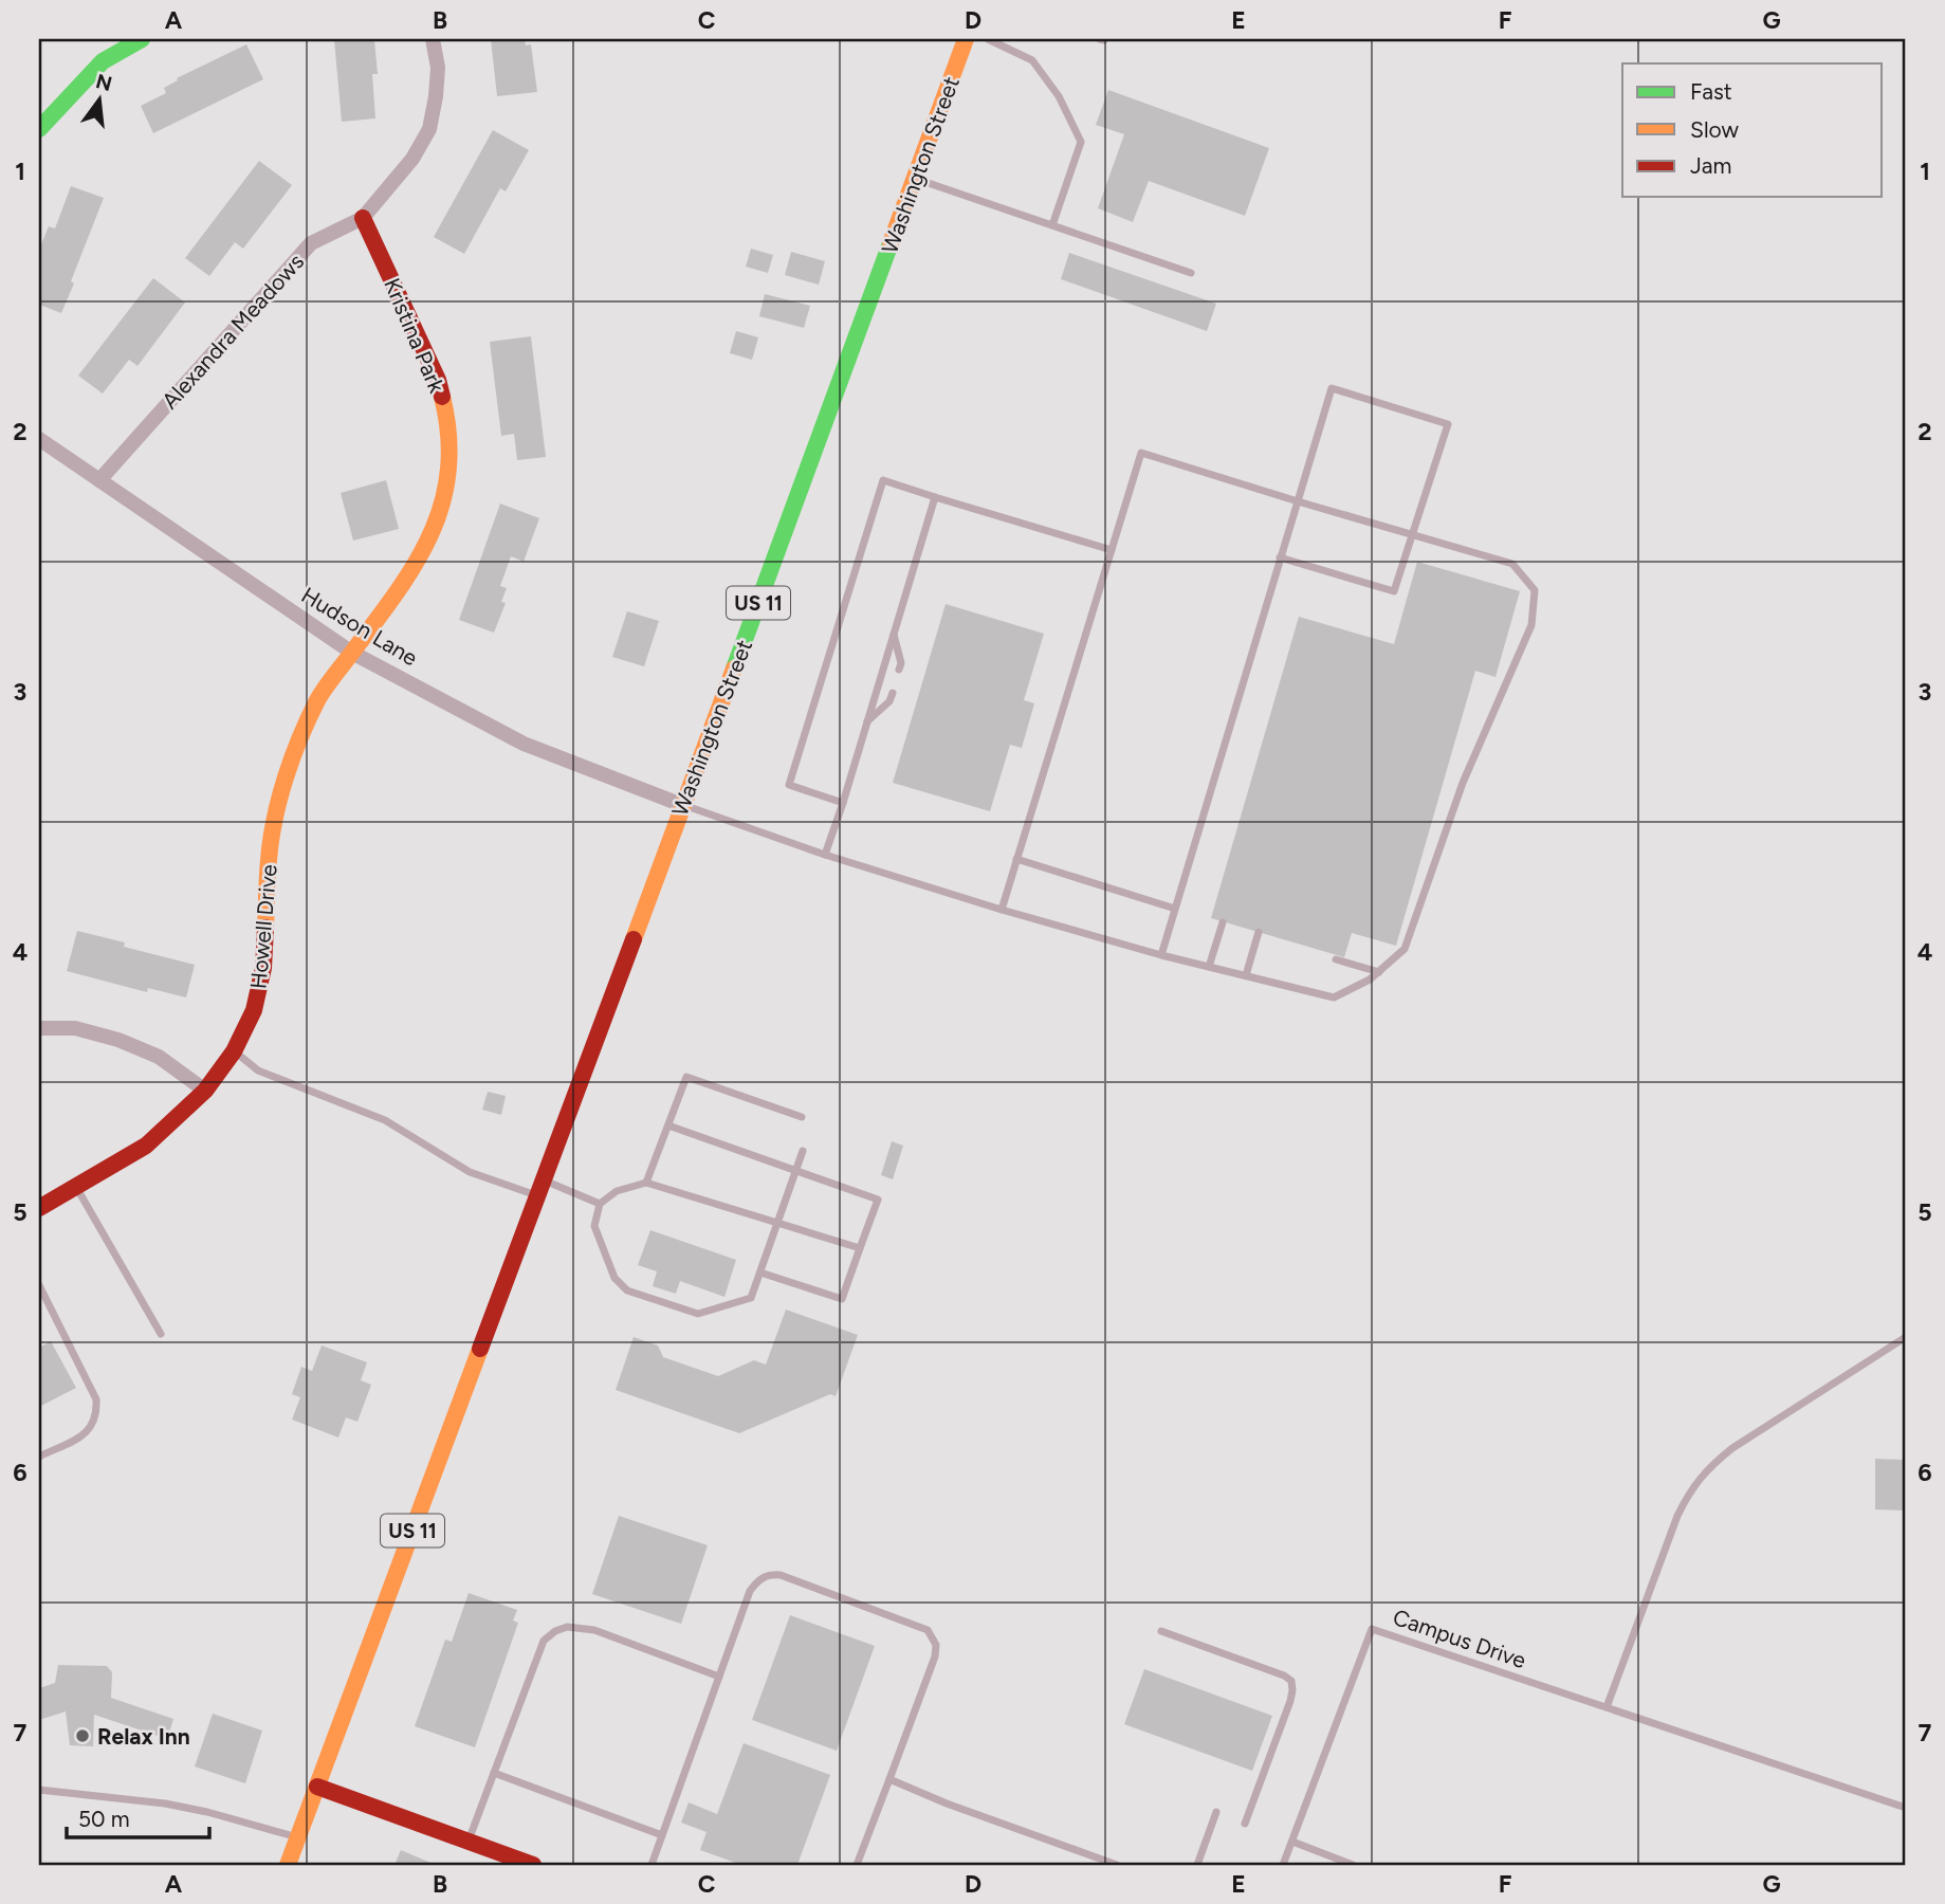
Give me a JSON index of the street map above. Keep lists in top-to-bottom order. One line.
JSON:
{"streets":{"main road":["Washington Street","Kristina Park","US 11","Howell Drive"],"street":["Alexandra Meadows","Hudson Lane"],"lane":["Campus Drive"]},"crossings":[["Washington Street","US 11"],["Washington Street","Hudson Lane"],["Alexandra Meadows","Kristina Park"],["Alexandra Meadows","Hudson Lane"],["Kristina Park","Hudson Lane"],["Kristina Park","Howell Drive"],["Hudson Lane","Howell Drive"]],"places":["Relax Inn"],"legend":["Fast","Slow","Jam"],"scale_bar":"50 m","north":"top","grid":{"columns":["A","B","C","D","E","F","G"],"rows":["1","2","3","4","5","6","7"]}}
